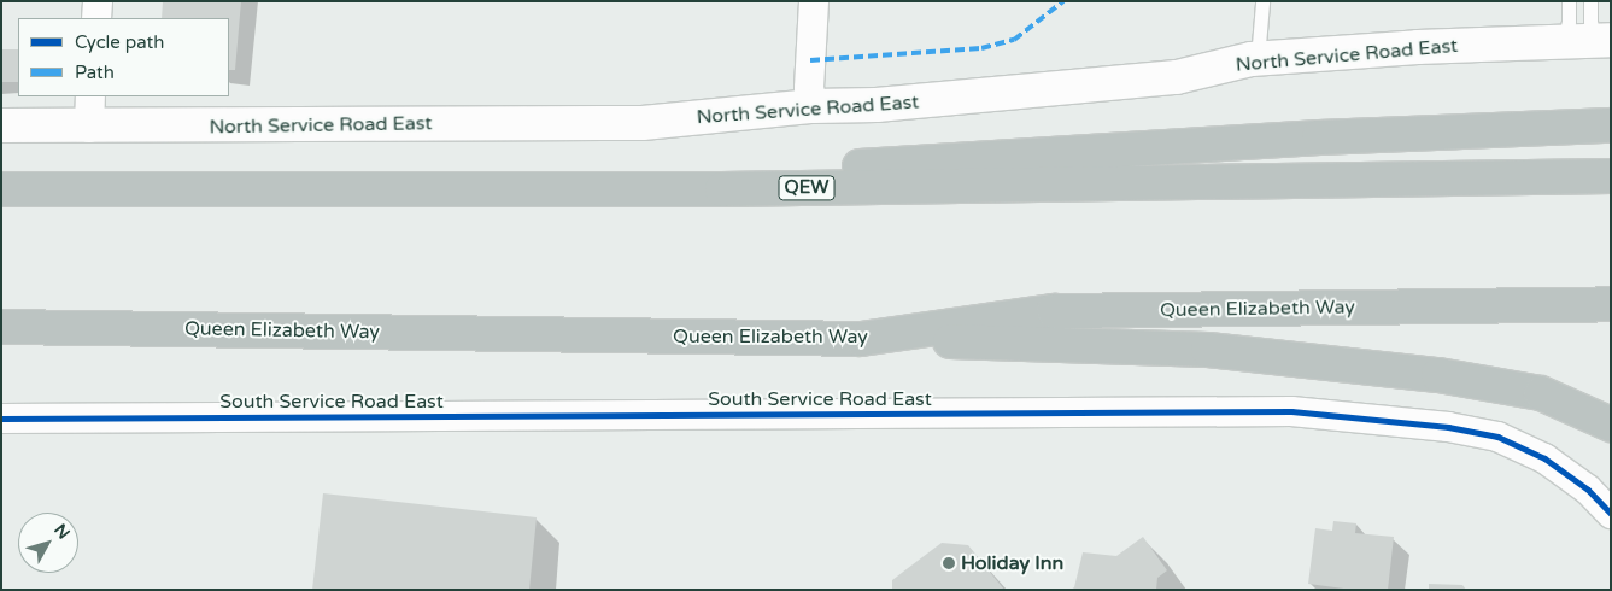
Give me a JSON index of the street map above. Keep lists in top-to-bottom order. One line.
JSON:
{"streets":{"highway":["QEW","Queen Elizabeth Way"],"street":["North Service Road East","South Service Road East"]},"places":["Holiday Inn"],"legend":["Cycle path","Path"],"north":"top right"}
